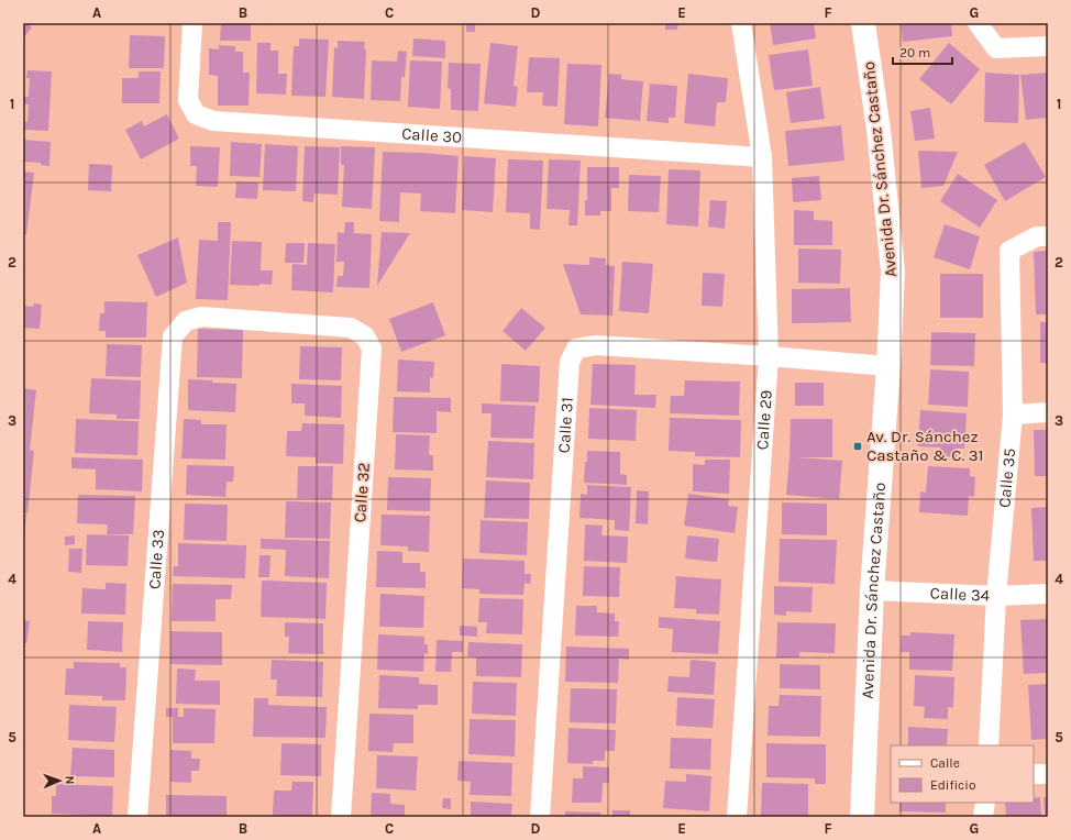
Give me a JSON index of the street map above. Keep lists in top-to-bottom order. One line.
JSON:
{"streets":{"street":["Calle 30","Avenida Dr. Sánchez Castaño","Calle 29","Calle 31","Calle 35","Calle 32","Calle 33","Calle 34"]},"crossings":[["Calle 30","Calle 29"],["Avenida Dr. Sánchez Castaño","Calle 31"],["Avenida Dr. Sánchez Castaño","Calle 34"],["Calle 29","Calle 31"],["Calle 35","Calle 34"],["Calle 32","Calle 33"]],"places":{"transit":["Av. Dr. Sánchez Castaño & C. 31"]},"legend":["Calle","Edificio"],"scale_bar":"20 m","north":"right","grid":{"columns":["A","B","C","D","E","F","G"],"rows":["1","2","3","4","5"]}}
